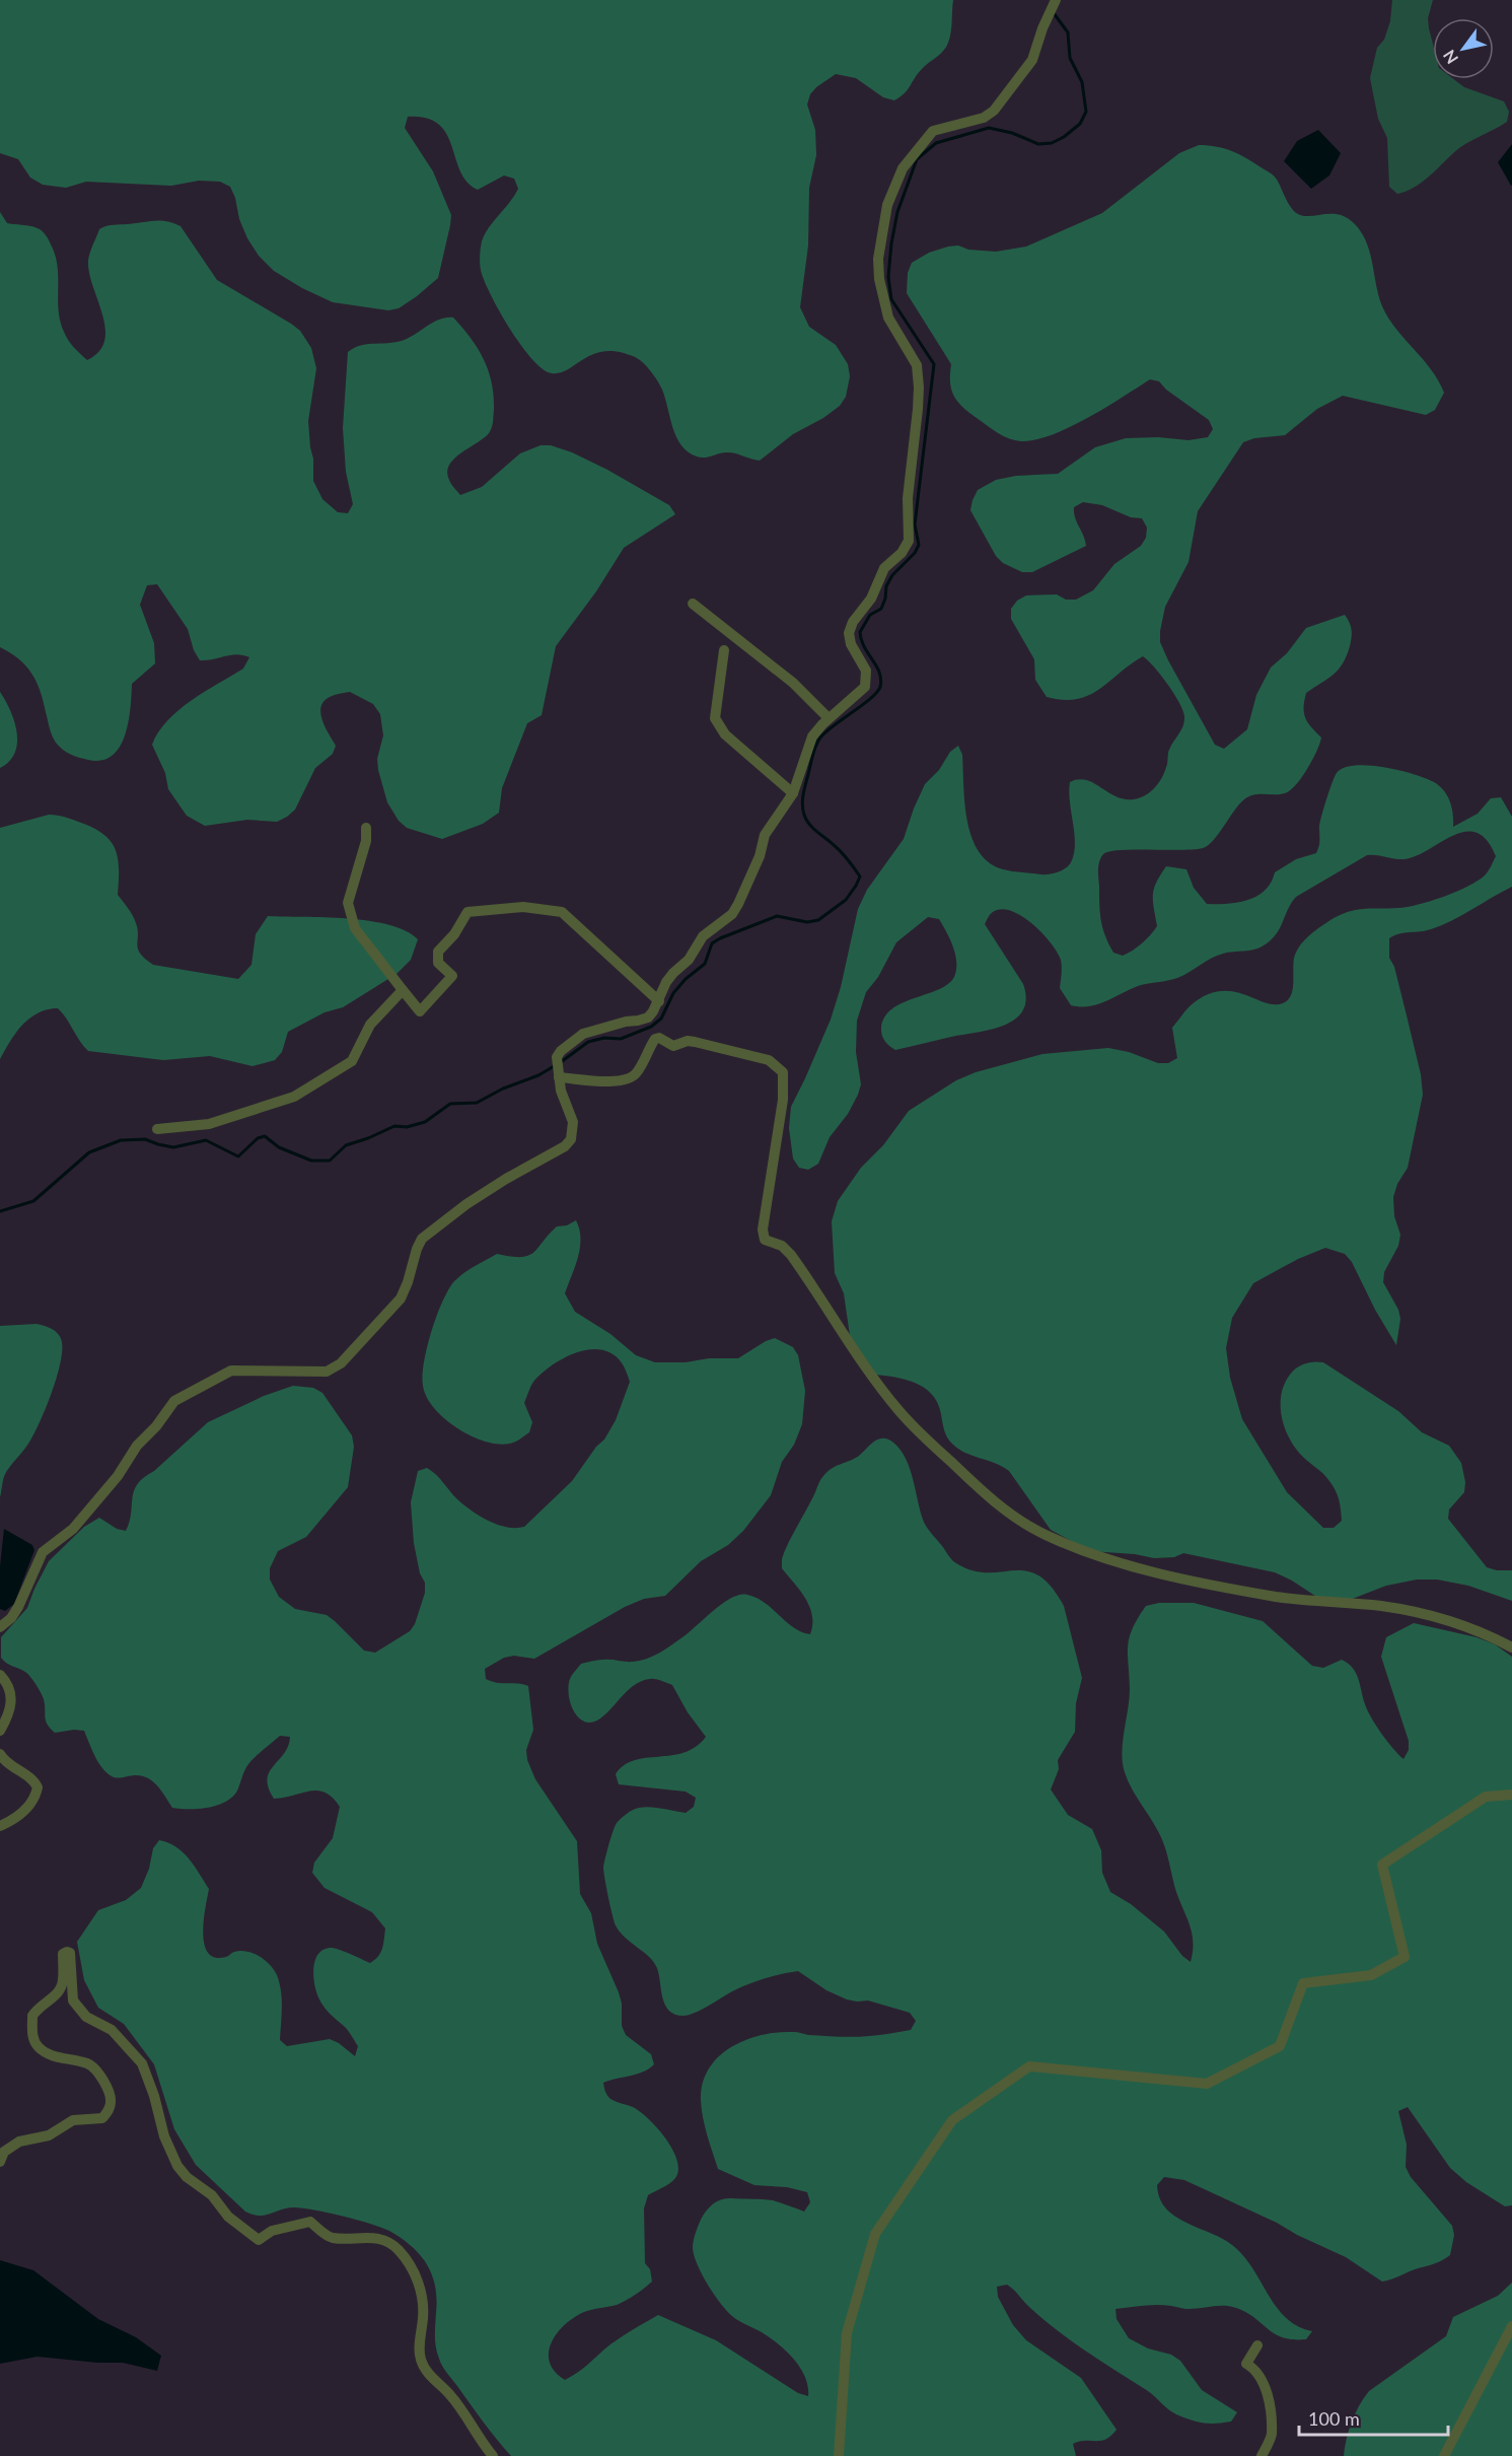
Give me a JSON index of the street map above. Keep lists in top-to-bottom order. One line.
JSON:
{"scale_bar":"100 m","north":"bottom left"}
